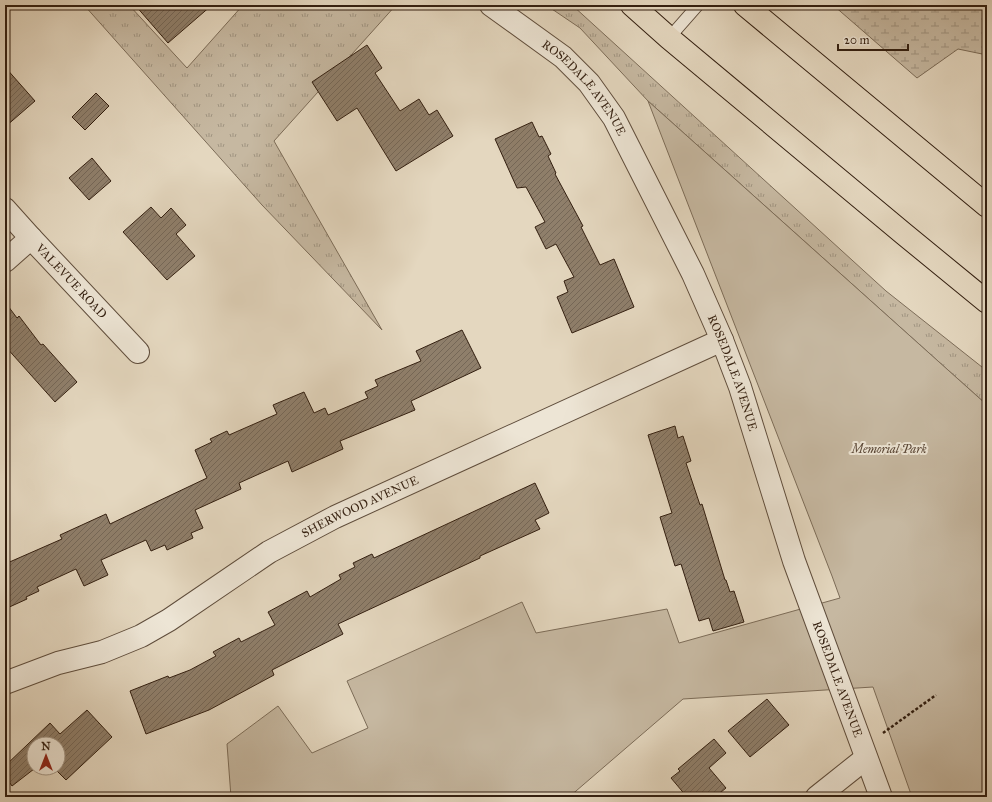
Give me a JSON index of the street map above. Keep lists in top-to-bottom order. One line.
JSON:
{"streets":{"street":["ROSEDALE AVENUE","VALEVUE ROAD","SHERWOOD AVENUE"]},"crossings":[["ROSEDALE AVENUE","SHERWOOD AVENUE"]],"parks":["Memorial Park"],"scale_bar":"20 m","north":"top"}
